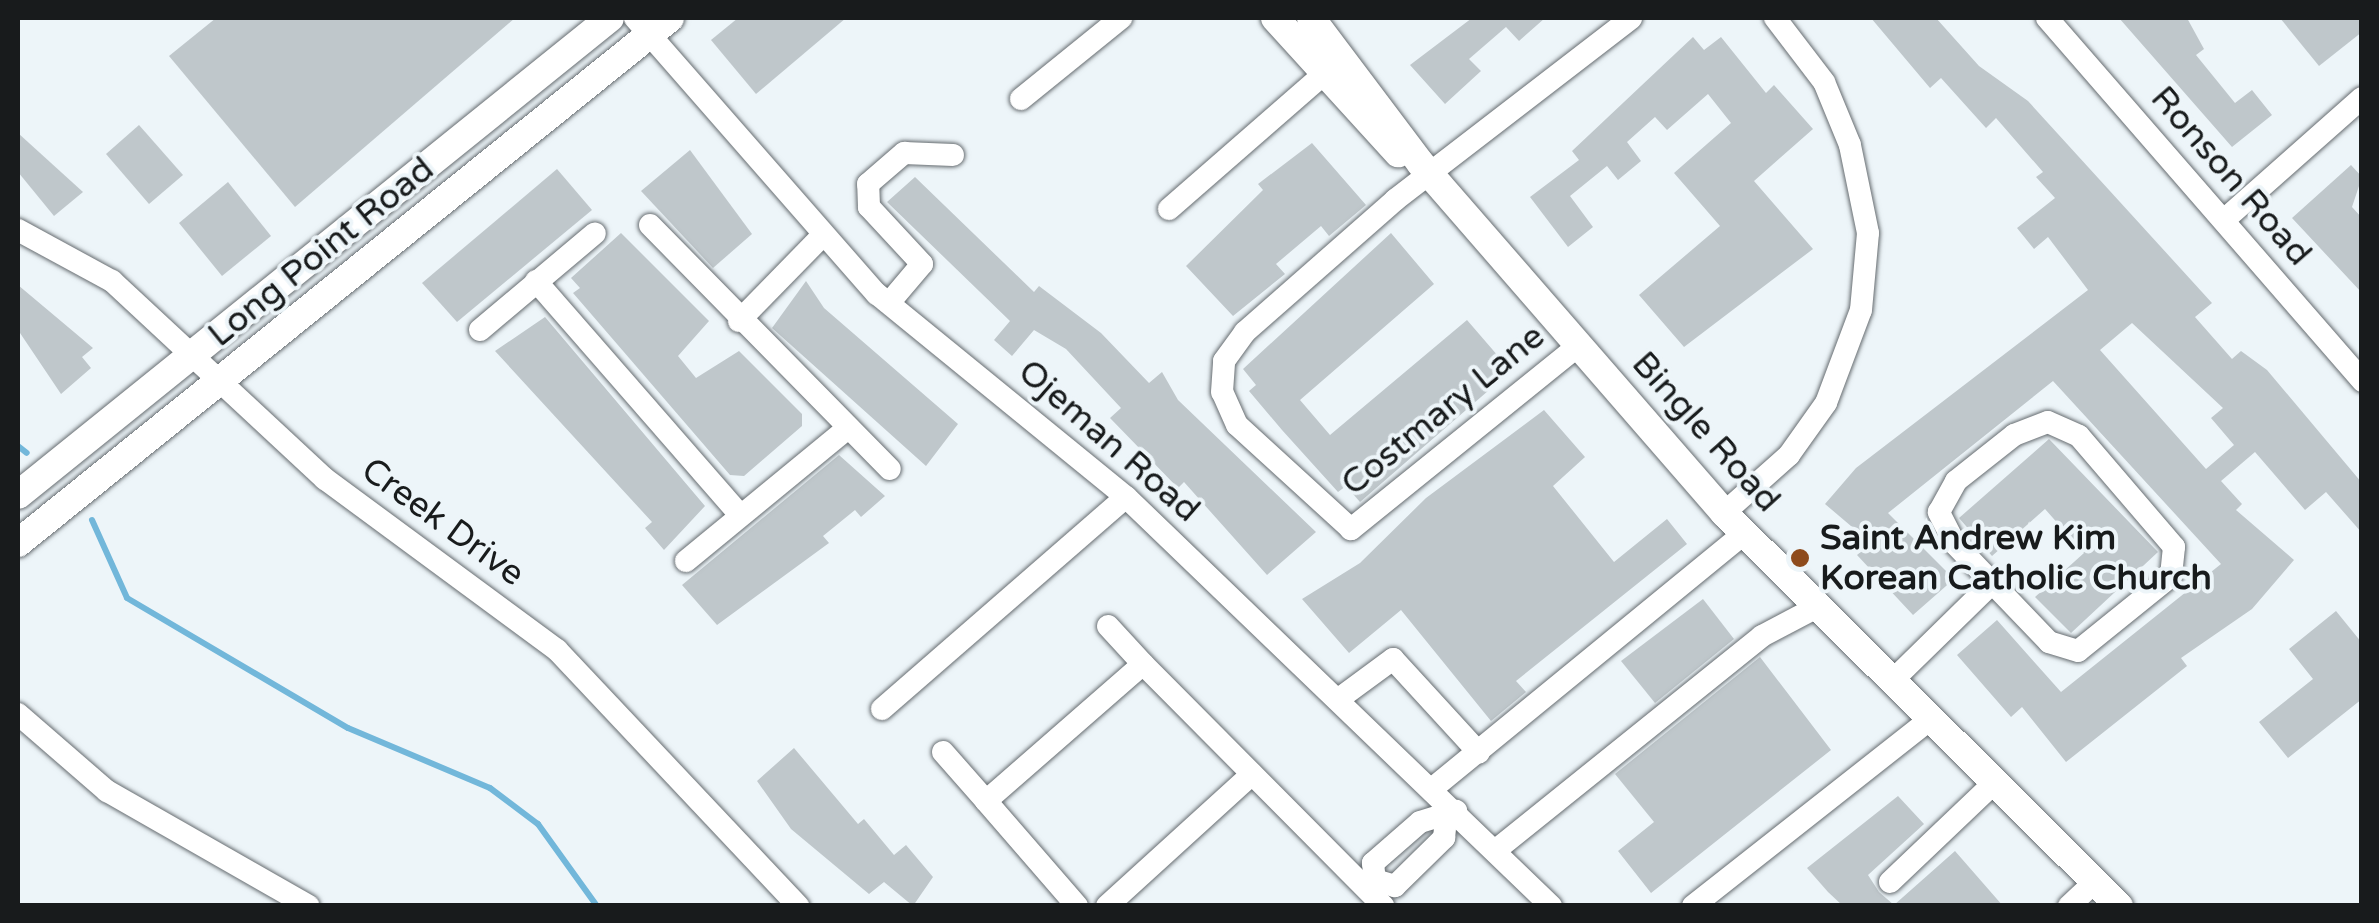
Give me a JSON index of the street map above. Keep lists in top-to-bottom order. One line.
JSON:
{"streets":{"main road":["Long Point Road","Bingle Road"],"street":["Ronson Road","Costmary Lane","Ojeman Road","Creek Drive"]},"crossings":[["Long Point Road","Ojeman Road"],["Long Point Road","Creek Drive"],["Costmary Lane","Bingle Road"]],"places":["Saint Andrew Kim Korean Catholic Church"]}
